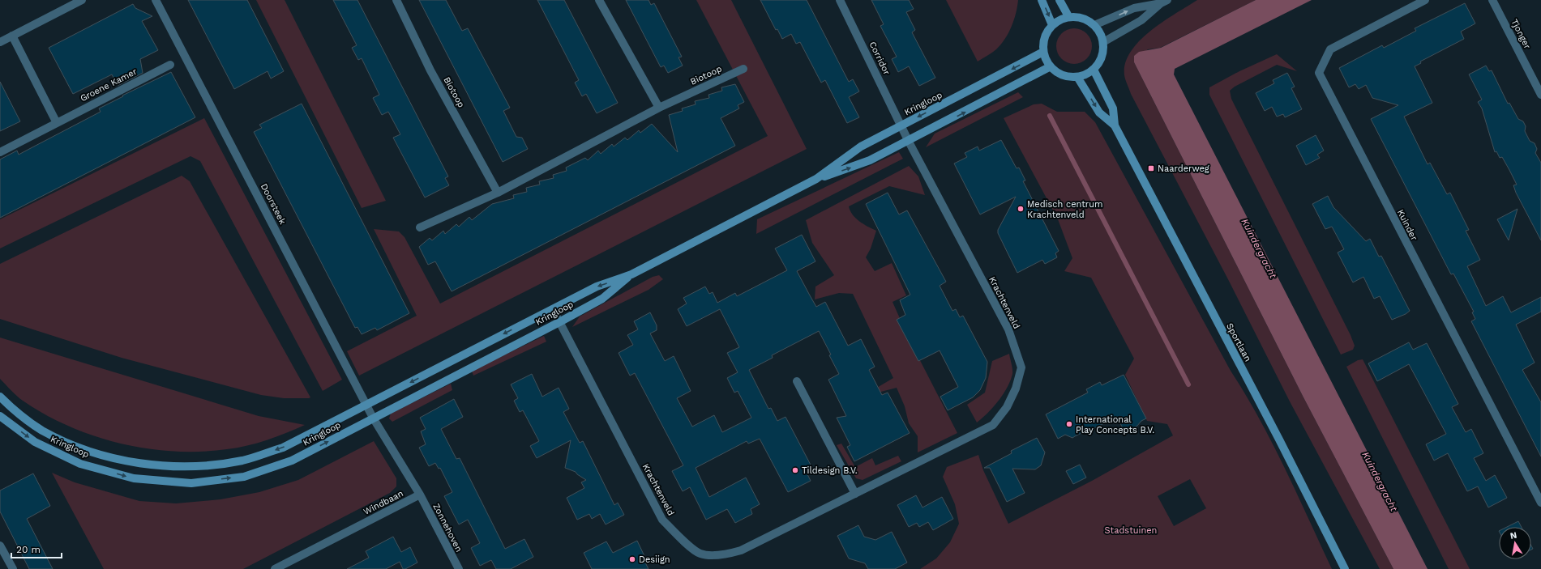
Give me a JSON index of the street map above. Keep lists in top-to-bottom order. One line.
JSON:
{"streets":{"street":["Tjonger","Corridor","Biotoop","Groene Kamer","Kringloop","Doorsteek","Kuinder","Krachtenveld","Sportlaan","Windbaan","Zonnehoven"]},"crossings":[["Corridor","Kringloop"],["Corridor","Krachtenveld"],["Kringloop","Doorsteek"],["Kringloop","Krachtenveld"],["Kringloop","Sportlaan"],["Kringloop","Windbaan"],["Doorsteek","Windbaan"],["Windbaan","Zonnehoven"]],"water":["Kuindergracht"],"parks":["Stadstuinen"],"places":{"transit":["Naarderweg"],"other":["Medisch centrum Krachtenveld","International Play Concepts B.V.","Tildesign B.V.","Desiign"]},"scale_bar":"20 m","north":"top"}
